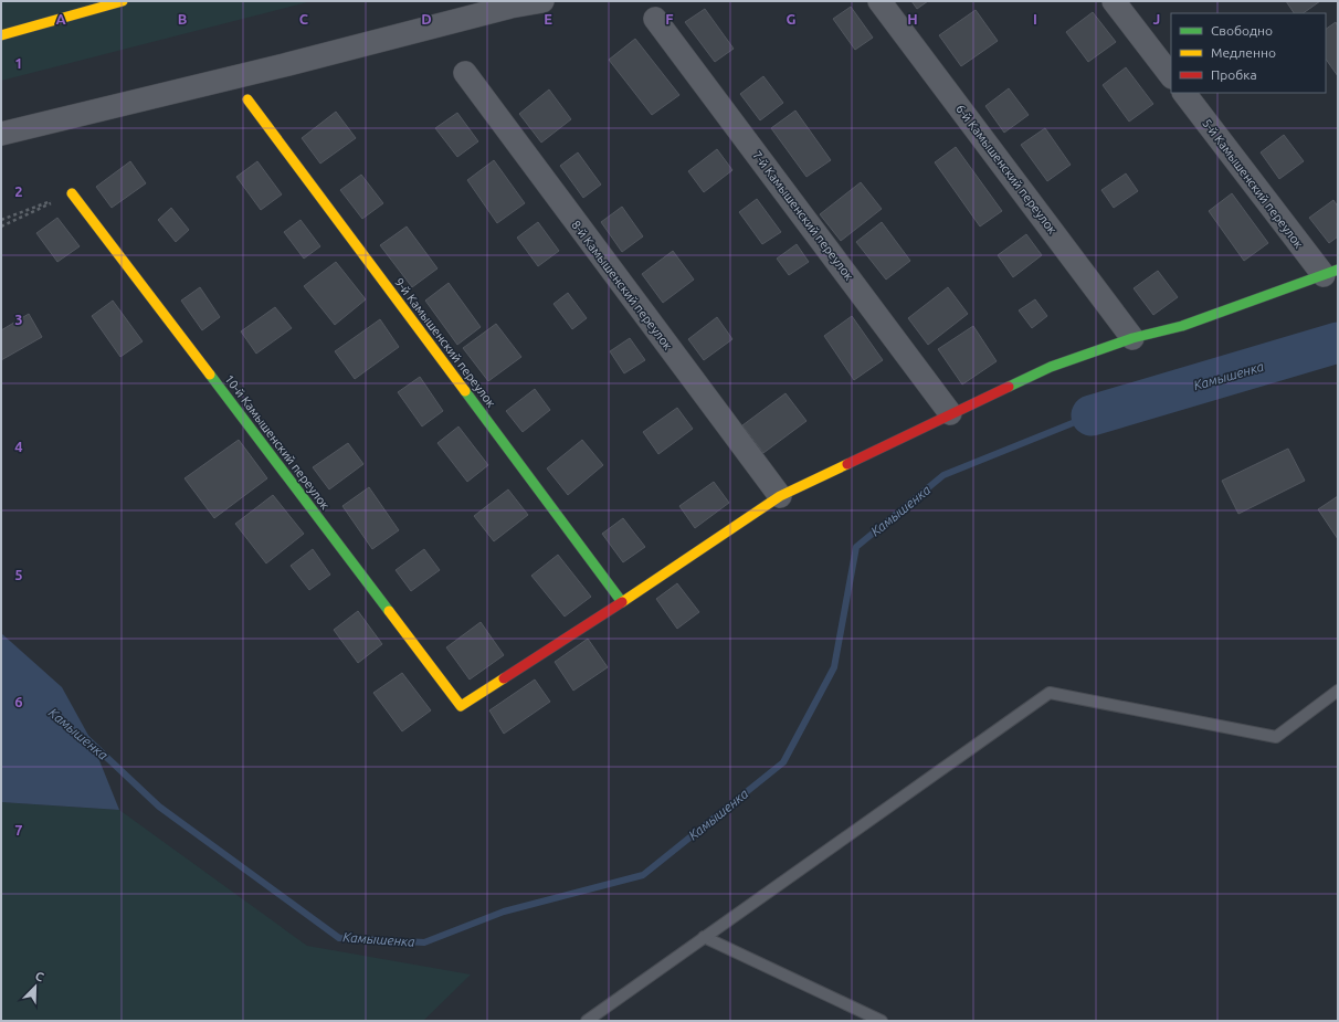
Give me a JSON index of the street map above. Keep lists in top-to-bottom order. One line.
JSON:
{"streets":{"street":["6-й Камышенский переулок","5-й Камышенский переулок","7-й Камышенский переулок","8-й Камышенский переулок","9-й Камышенский переулок","10-й Камышенский переулок"]},"crossings":[["9-й Камышенский переулок","10-й Камышенский переулок"]],"water":["Камышенка"],"legend":["Свободно","Медленно","Пробка"],"north":"top right","grid":{"columns":["A","B","C","D","E","F","G","H","I","J"],"rows":["1","2","3","4","5","6","7"]}}
